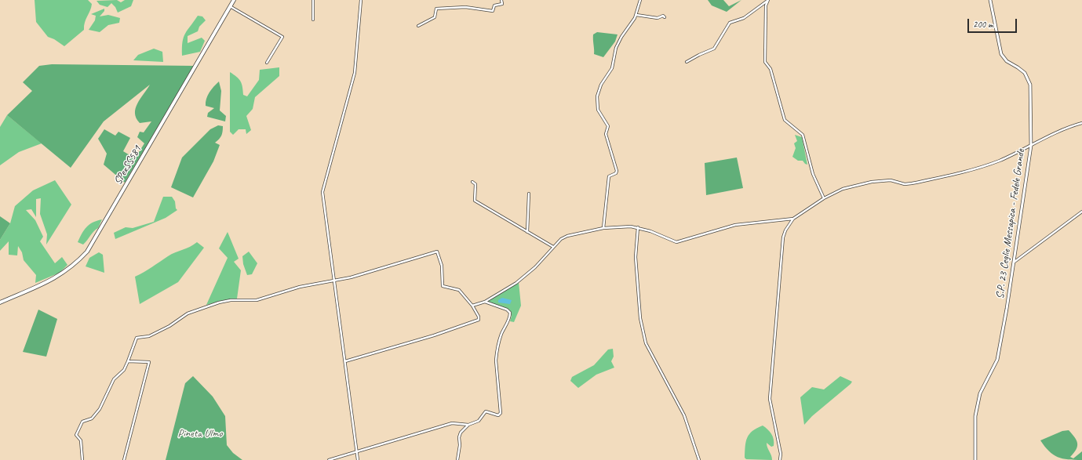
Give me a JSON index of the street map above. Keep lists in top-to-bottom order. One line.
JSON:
{"streets":{"main road":["SPexSS581"],"street":["S.P. 23 Ceglie Messapica - Fedele Grande"]},"parks":["Pineta Ulmo"],"scale_bar":"200 m"}
